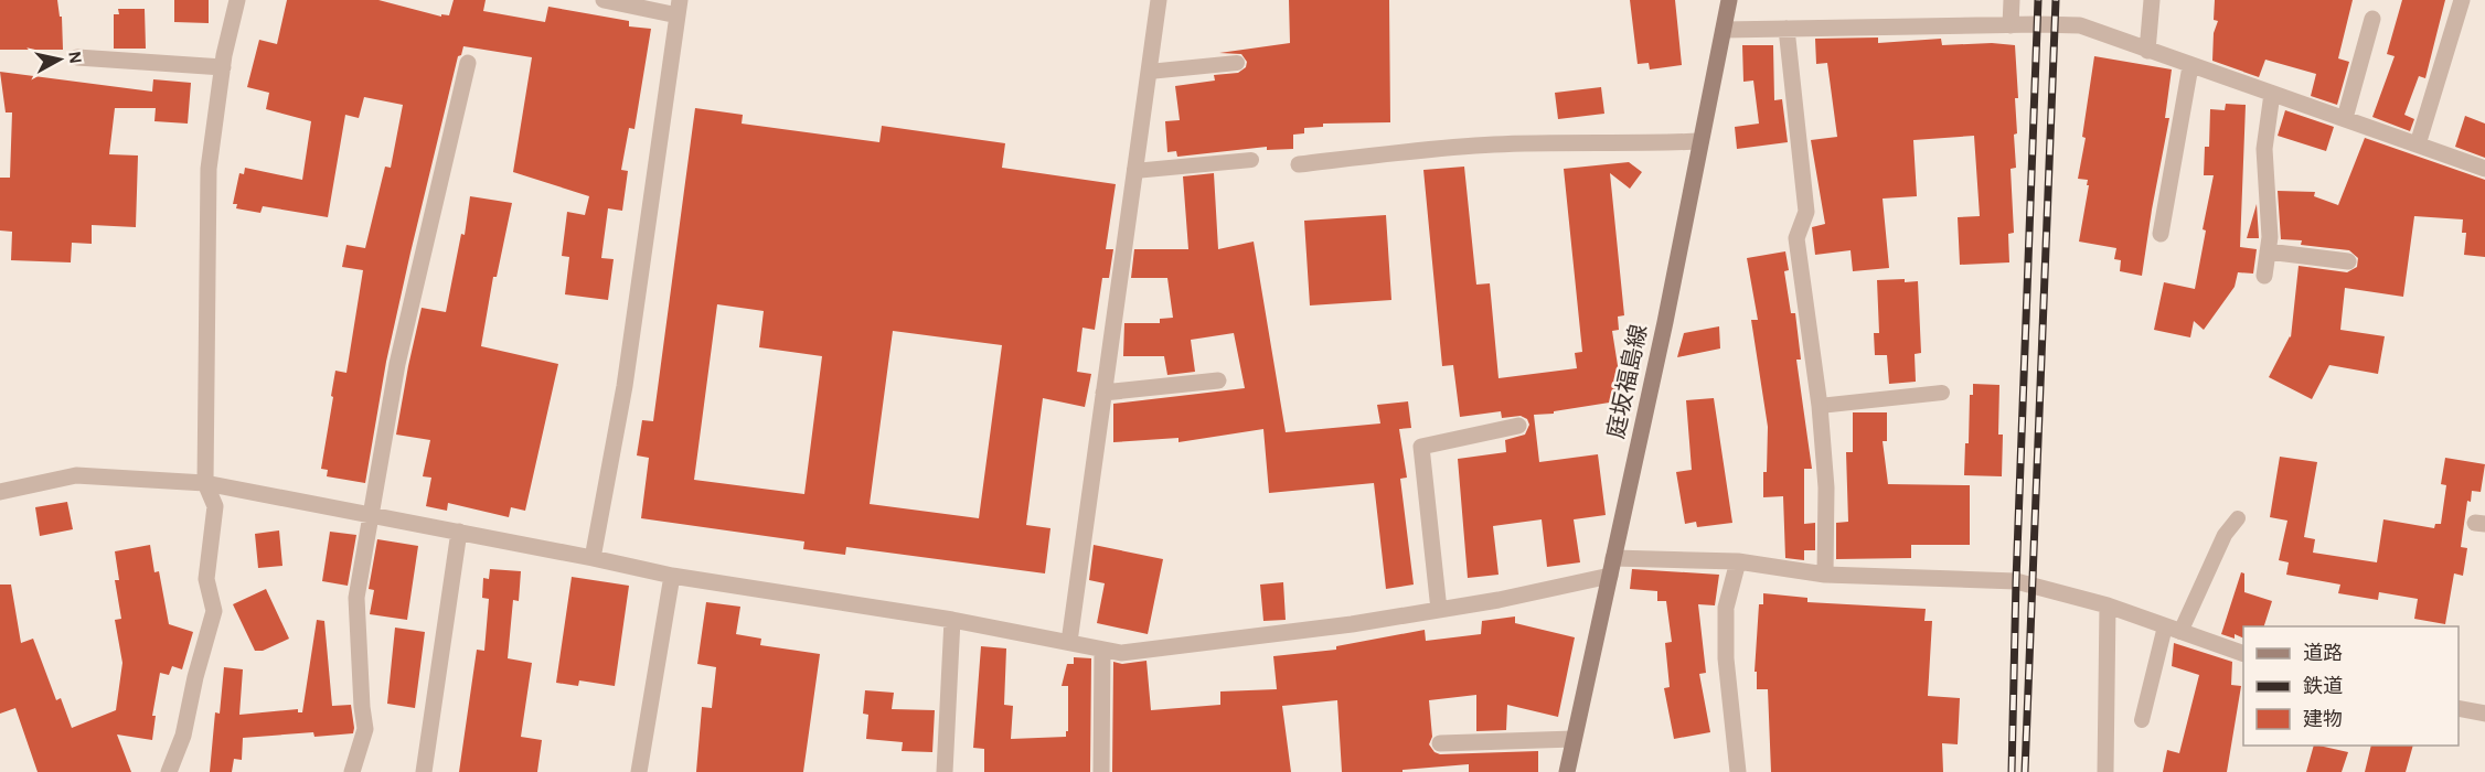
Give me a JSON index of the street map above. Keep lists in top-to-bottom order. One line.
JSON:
{"streets":{"main road":["庭坂福島線"]},"legend":["道路","鉄道","建物"],"north":"right"}
